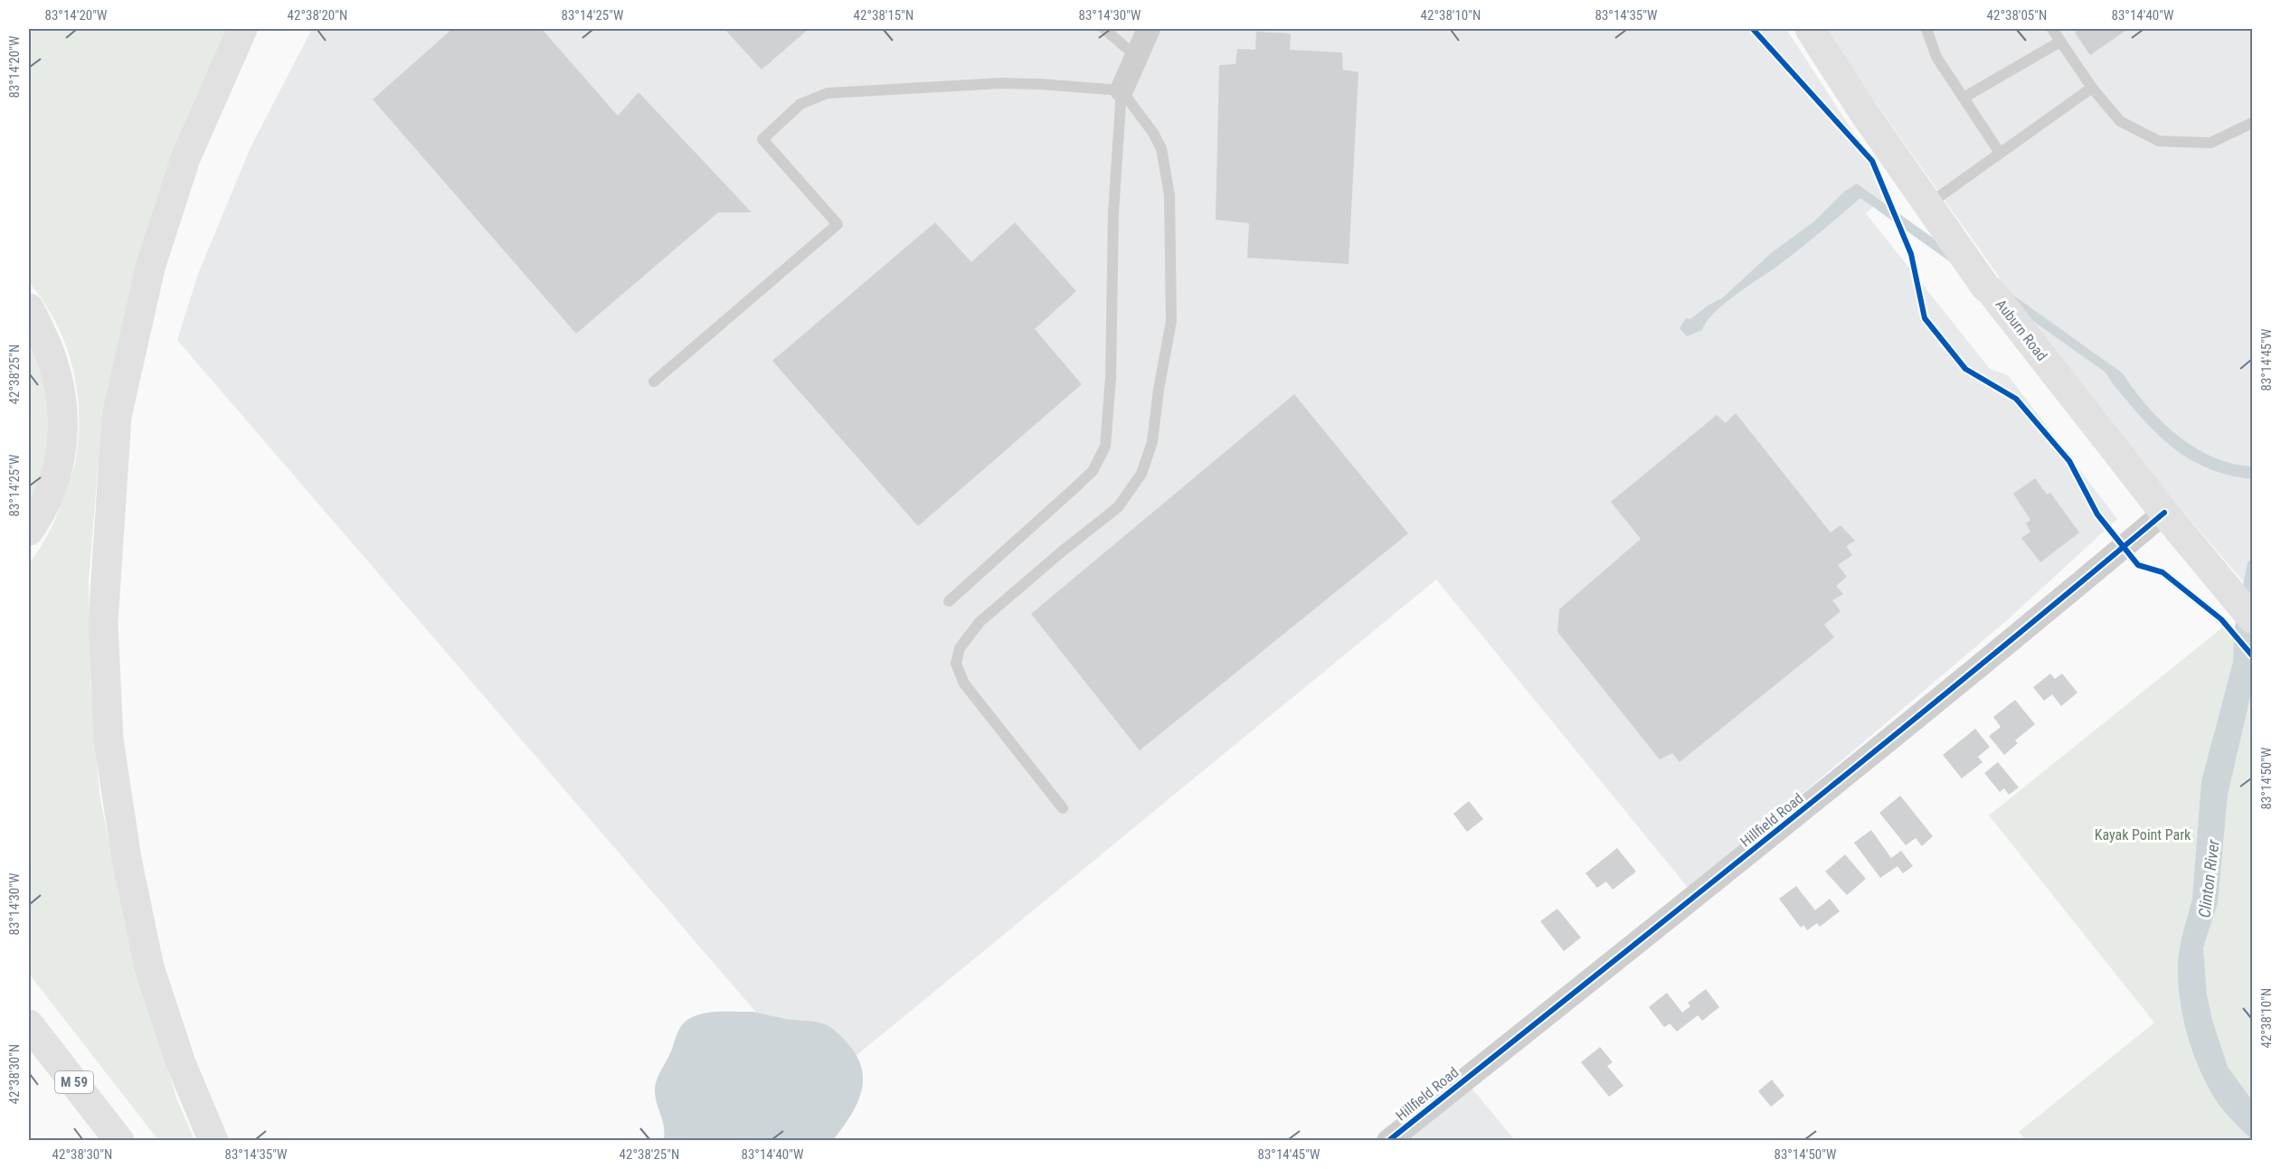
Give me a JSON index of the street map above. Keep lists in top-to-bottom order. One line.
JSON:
{"streets":{"main road":["Auburn Road","M 59"],"street":["Hillfield Road"]},"crossings":[["Auburn Road","Hillfield Road"]],"water":["Clinton River"],"parks":["Kayak Point Park"],"coordinates":["83°14'20\"W","42°38'20\"N","83°14'25\"W","42°38'15\"N","83°14'30\"W","42°38'10\"N","83°14'35\"W","42°38'05\"N","83°14'40\"W","83°14'45\"W","42°38'25\"N","83°14'50\"W","42°38'30\"N"]}
